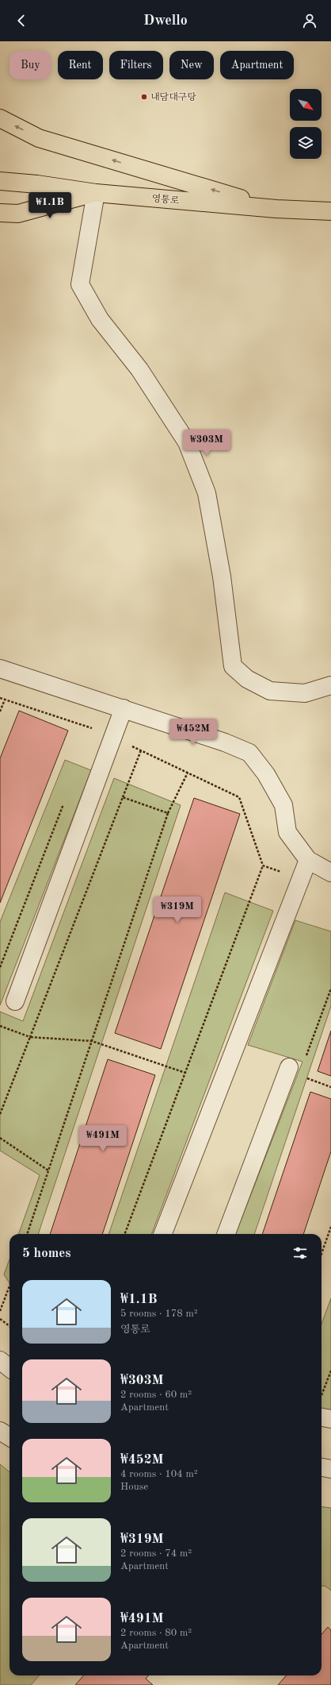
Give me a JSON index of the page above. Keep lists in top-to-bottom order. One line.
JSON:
{"streets":{"main road":["영통로"]},"places":["내담대구탕"],"north":"bottom right","page":{"header":"Dwello","chip":["Buy","Rent","Filters","New","Apartment"],"price":["₩1.1B","₩303M","₩452M","₩319M","₩491M"],"heading":"5 homes","list":[{"name":"₩1.1B","note":"5 rooms · 178 m² · 영통로"},{"name":"₩303M","note":"2 rooms · 60 m² · Apartment"},{"name":"₩452M","note":"4 rooms · 104 m² · House"},{"name":"₩319M","note":"2 rooms · 74 m² · Apartment"},{"name":"₩491M","note":"2 rooms · 80 m² · Apartment"}]}}
